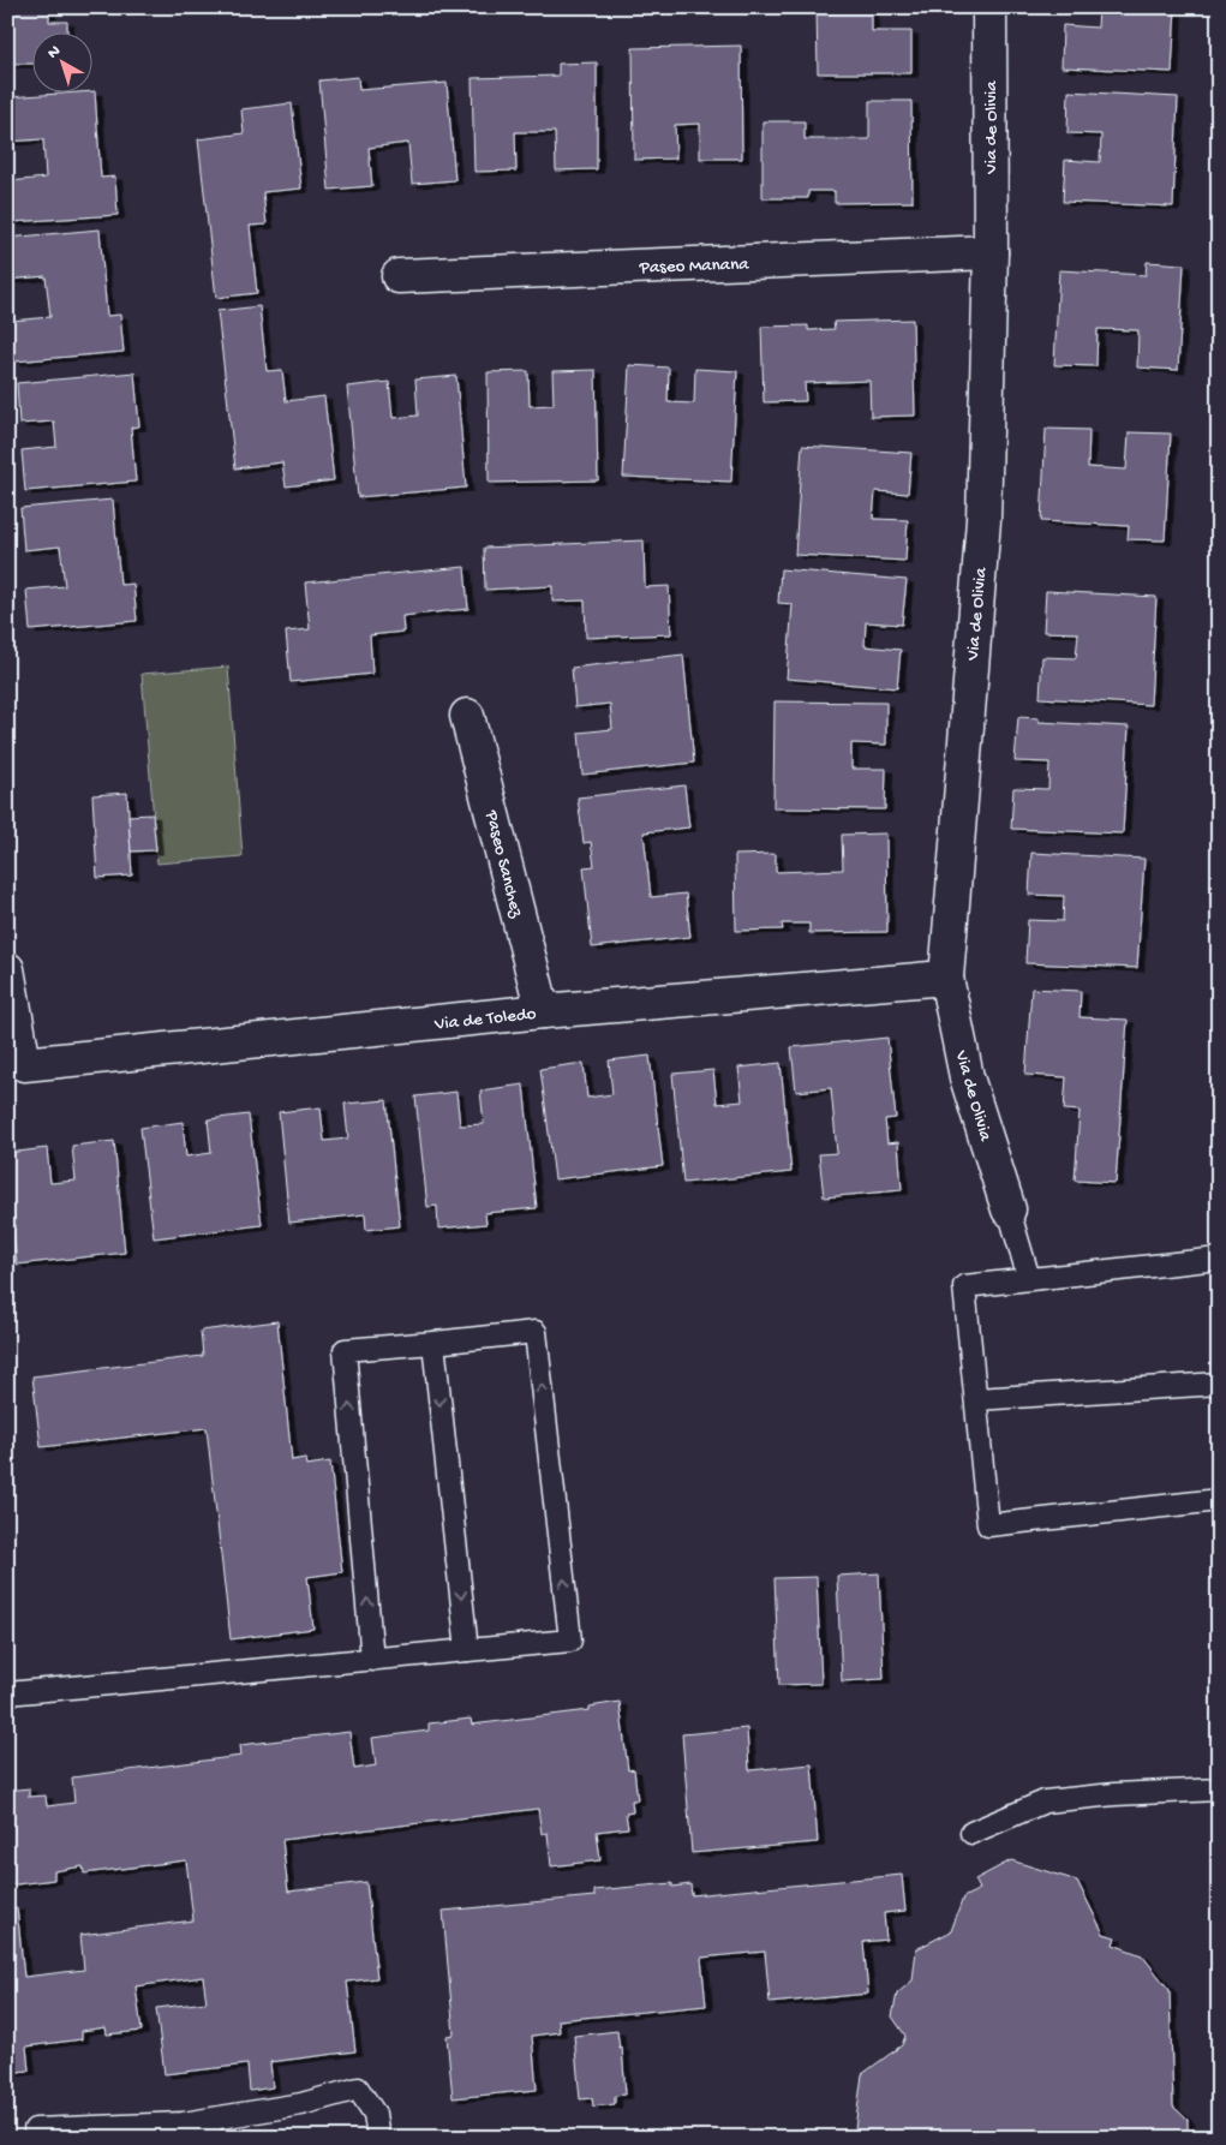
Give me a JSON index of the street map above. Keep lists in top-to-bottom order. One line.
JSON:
{"streets":{"street":["Via de Olivia","Paseo Manana","Paseo Sanchez","Via de Toledo"]},"crossings":[["Via de Olivia","Paseo Manana"],["Via de Olivia","Via de Toledo"],["Paseo Sanchez","Via de Toledo"]],"north":"top left"}
